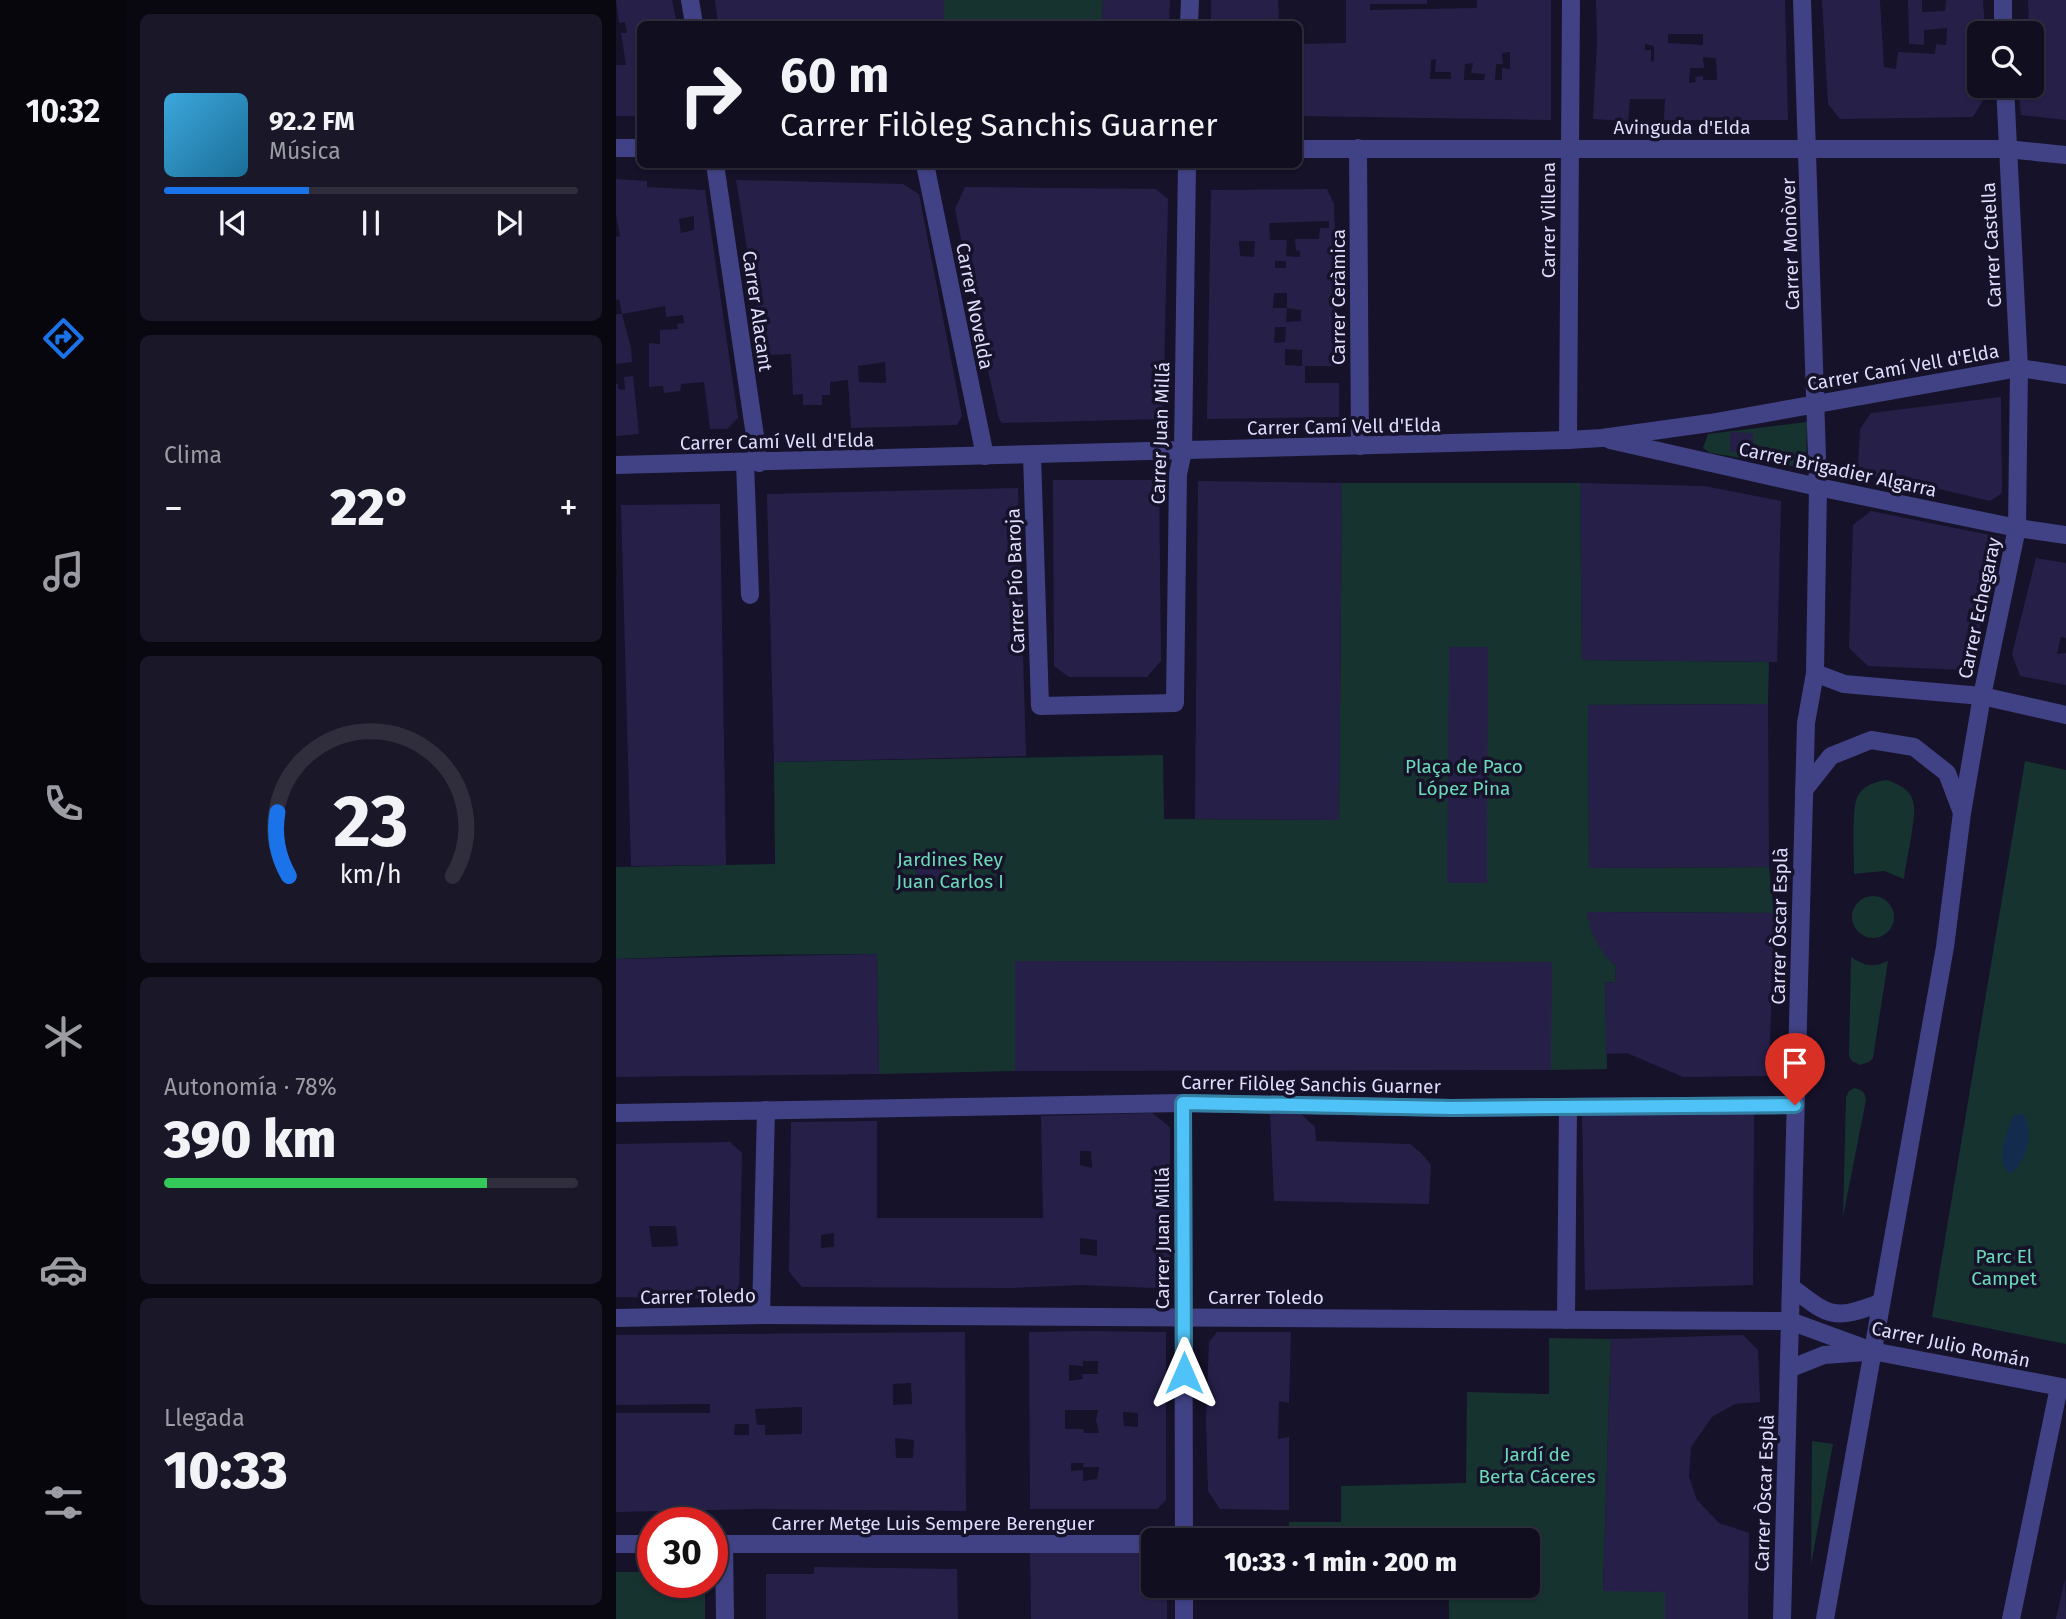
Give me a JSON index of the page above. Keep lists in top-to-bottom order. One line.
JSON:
{"streets":{"street":["Avinguda d'Elda","Carrer Villena","Carrer Monòver","Carrer Castella","Carrer Ceràmica","Carrer Novelda","Carrer Alacant","Carrer Camí Vell d'Elda","Carrer Juan Millá","Carrer Brigadier Algarra","Carrer Pío Baroja","Carrer Echegaray","Carrer Òscar Esplà","Carrer Filòleg Sanchis Guarner","Carrer Toledo","Carrer Julio Román","Carrer Metge Luis Sempere Berenguer"]},"crossings":[["Avinguda d'Elda","Carrer Villena"],["Avinguda d'Elda","Carrer Monòver"],["Avinguda d'Elda","Carrer Castella"],["Avinguda d'Elda","Carrer Ceràmica"],["Carrer Villena","Carrer Camí Vell d'Elda"],["Carrer Monòver","Carrer Camí Vell d'Elda"],["Carrer Monòver","Carrer Brigadier Algarra"],["Carrer Monòver","Carrer Òscar Esplà"],["Carrer Castella","Carrer Camí Vell d'Elda"],["Carrer Castella","Carrer Brigadier Algarra"],["Carrer Castella","Carrer Echegaray"],["Carrer Ceràmica","Carrer Camí Vell d'Elda"],["Carrer Novelda","Carrer Camí Vell d'Elda"],["Carrer Alacant","Carrer Camí Vell d'Elda"],["Carrer Camí Vell d'Elda","Carrer Juan Millá"],["Carrer Camí Vell d'Elda","Carrer Brigadier Algarra"],["Carrer Camí Vell d'Elda","Carrer Pío Baroja"],["Carrer Juan Millá","Carrer Pío Baroja"],["Carrer Juan Millá","Carrer Filòleg Sanchis Guarner"],["Carrer Juan Millá","Carrer Toledo"],["Carrer Brigadier Algarra","Carrer Echegaray"],["Carrer Brigadier Algarra","Carrer Òscar Esplà"],["Carrer Òscar Esplà","Carrer Filòleg Sanchis Guarner"],["Carrer Òscar Esplà","Carrer Toledo"],["Carrer Òscar Esplà","Carrer Julio Román"],["Carrer Toledo","Carrer Julio Román"]],"parks":["Plaça de Paco López Pina","Jardines Rey Juan Carlos I","Parc El Campet","Jardí de Berta Cáceres"],"page":{"tabs":"10:32","turn":["60 m","Carrer Filòleg Sanchis Guarner"],"song":["92.2 FM","Música"],"tile":["Clima",["Autonomía · 78%","390 km"],["Llegada","10:33"]],"heat":["−","22°","+"],"limit":"30","trip":"10:33 · 1 min · 200 m","gauge":["23","km/h"]}}
